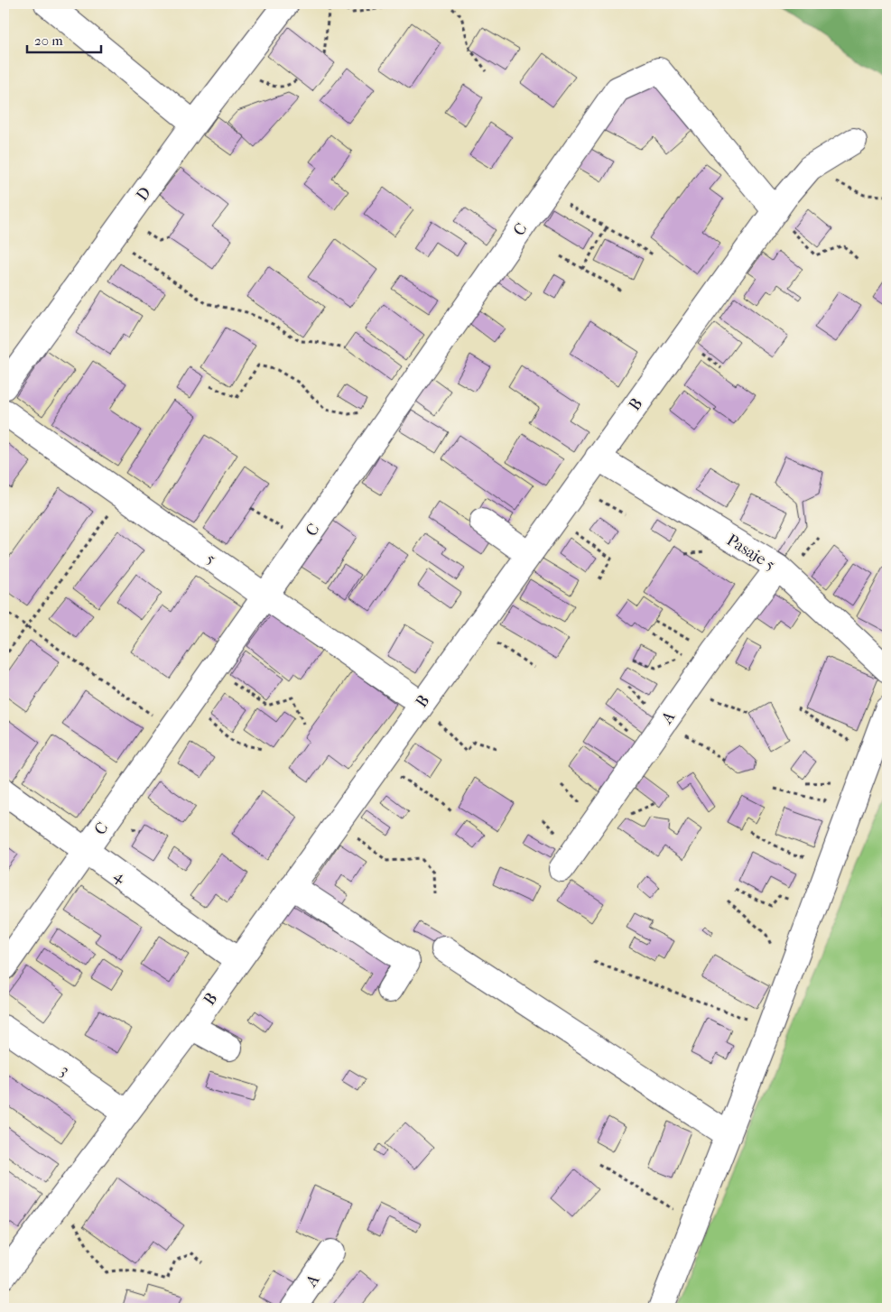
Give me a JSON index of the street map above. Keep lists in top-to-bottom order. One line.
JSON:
{"streets":{"street":["D","C","B","Pasaje 5","5","A","4","3"]},"crossings":[["C","B"],["C","5"],["C","4"],["B","Pasaje 5"],["B","5"],["B","4"],["B","3"],["Pasaje 5","A"]],"scale_bar":"20 m"}
